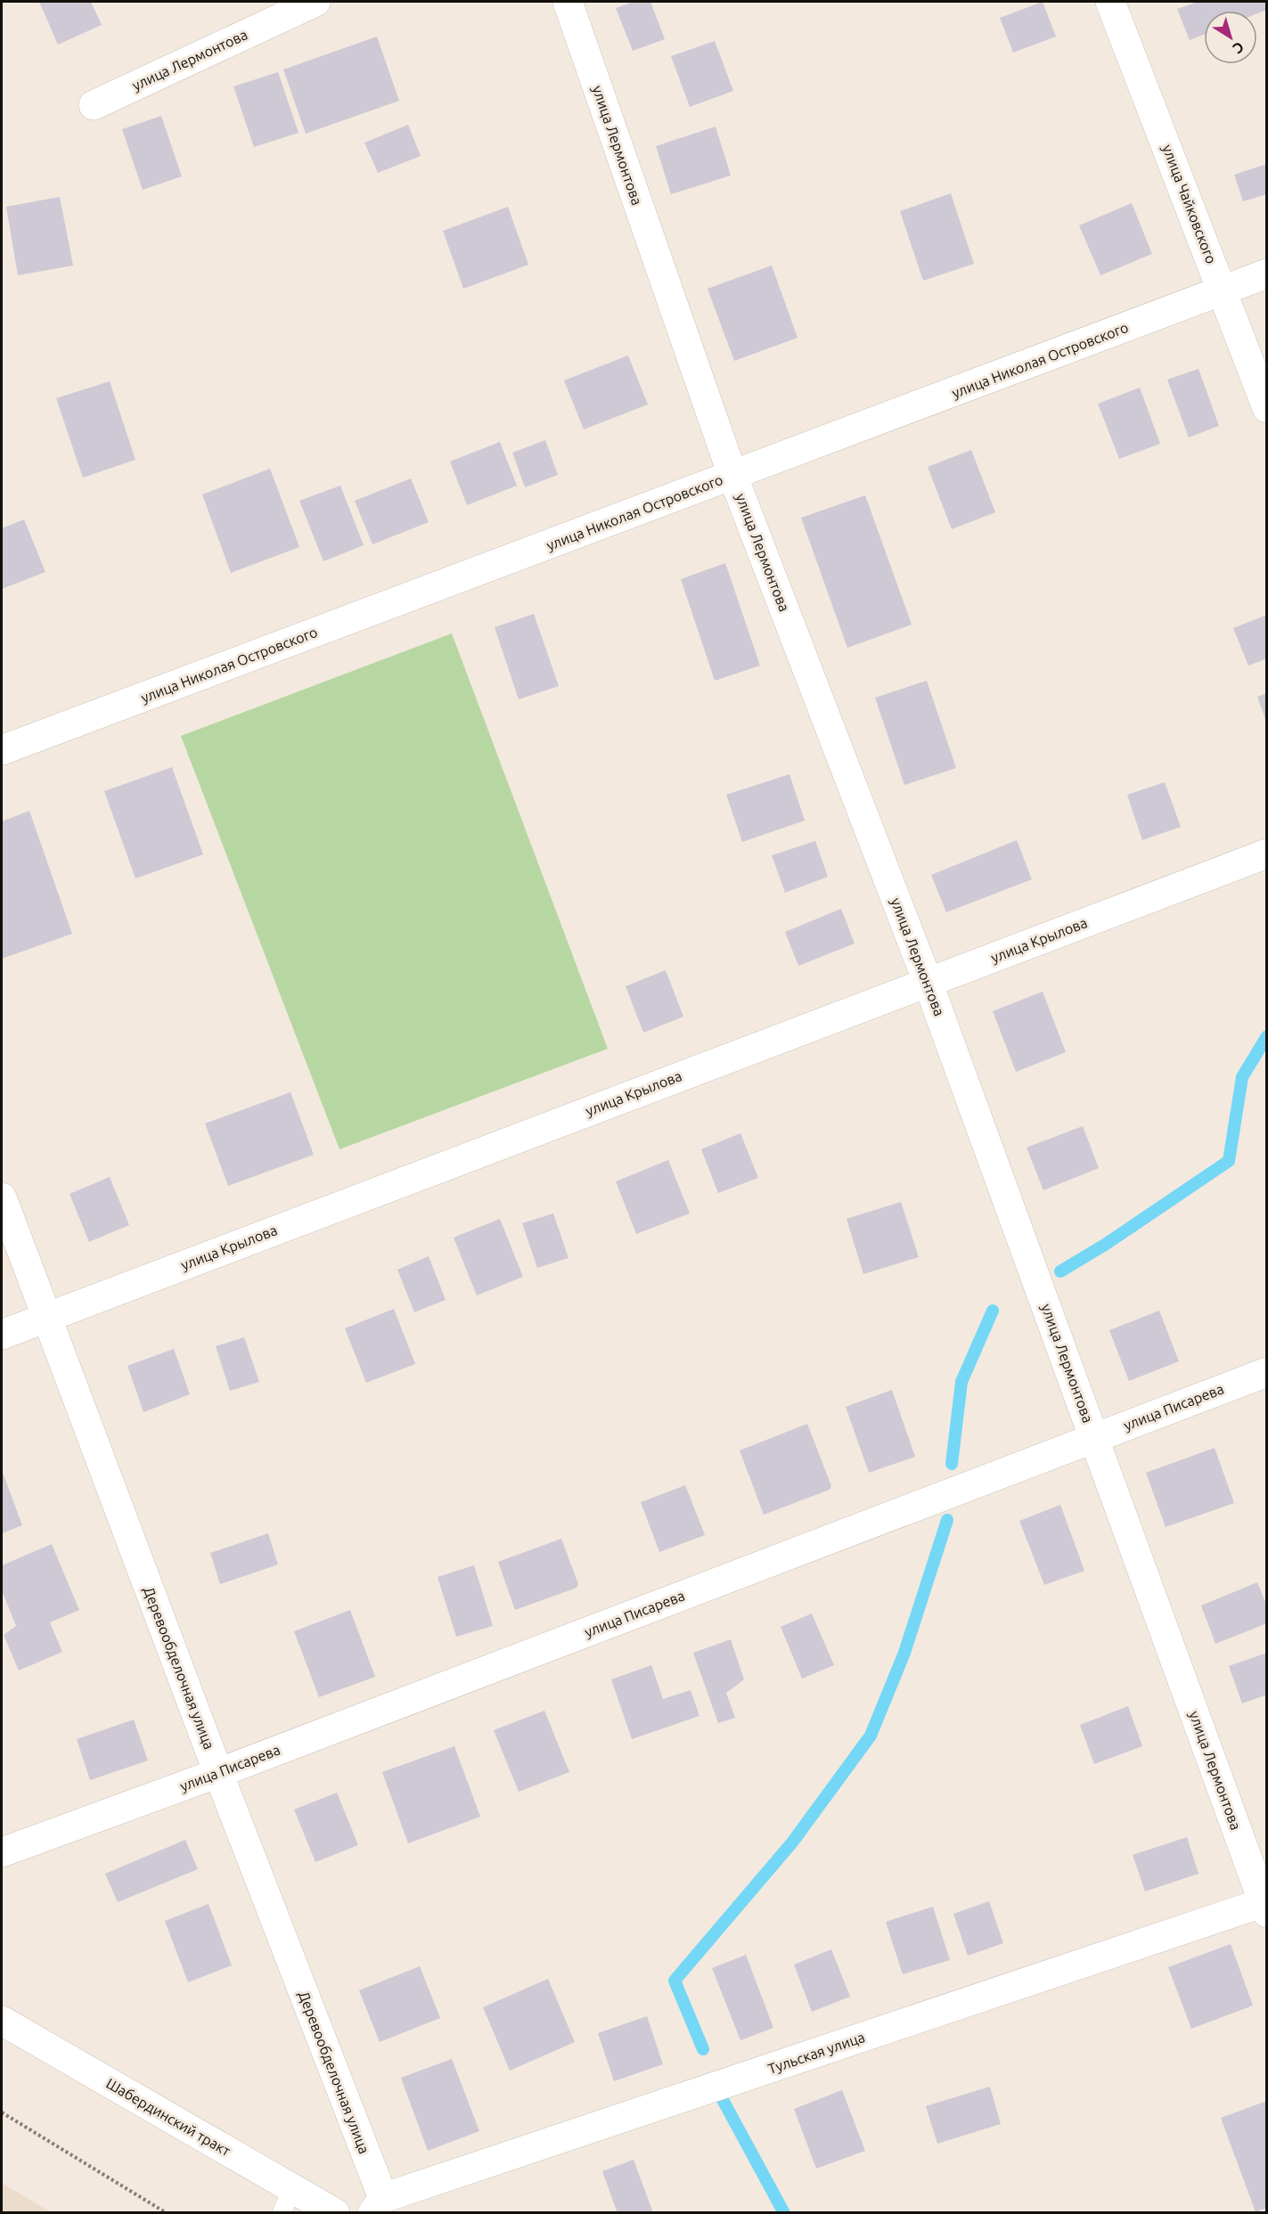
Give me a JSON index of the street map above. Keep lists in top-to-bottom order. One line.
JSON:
{"streets":{"street":["улица Лермонтова","улица Чайковского","улица Николая Островского","улица Крылова","улица Писарева","Деревообделочная улица","Тульская улица","Шабердинский тракт"]},"crossings":[["улица Лермонтова","улица Николая Островского"],["улица Лермонтова","улица Крылова"],["улица Лермонтова","улица Писарева"],["улица Лермонтова","Тульская улица"],["улица Чайковского","улица Николая Островского"],["улица Крылова","Деревообделочная улица"],["улица Писарева","Деревообделочная улица"],["Деревообделочная улица","Тульская улица"]],"north":"bottom right"}
